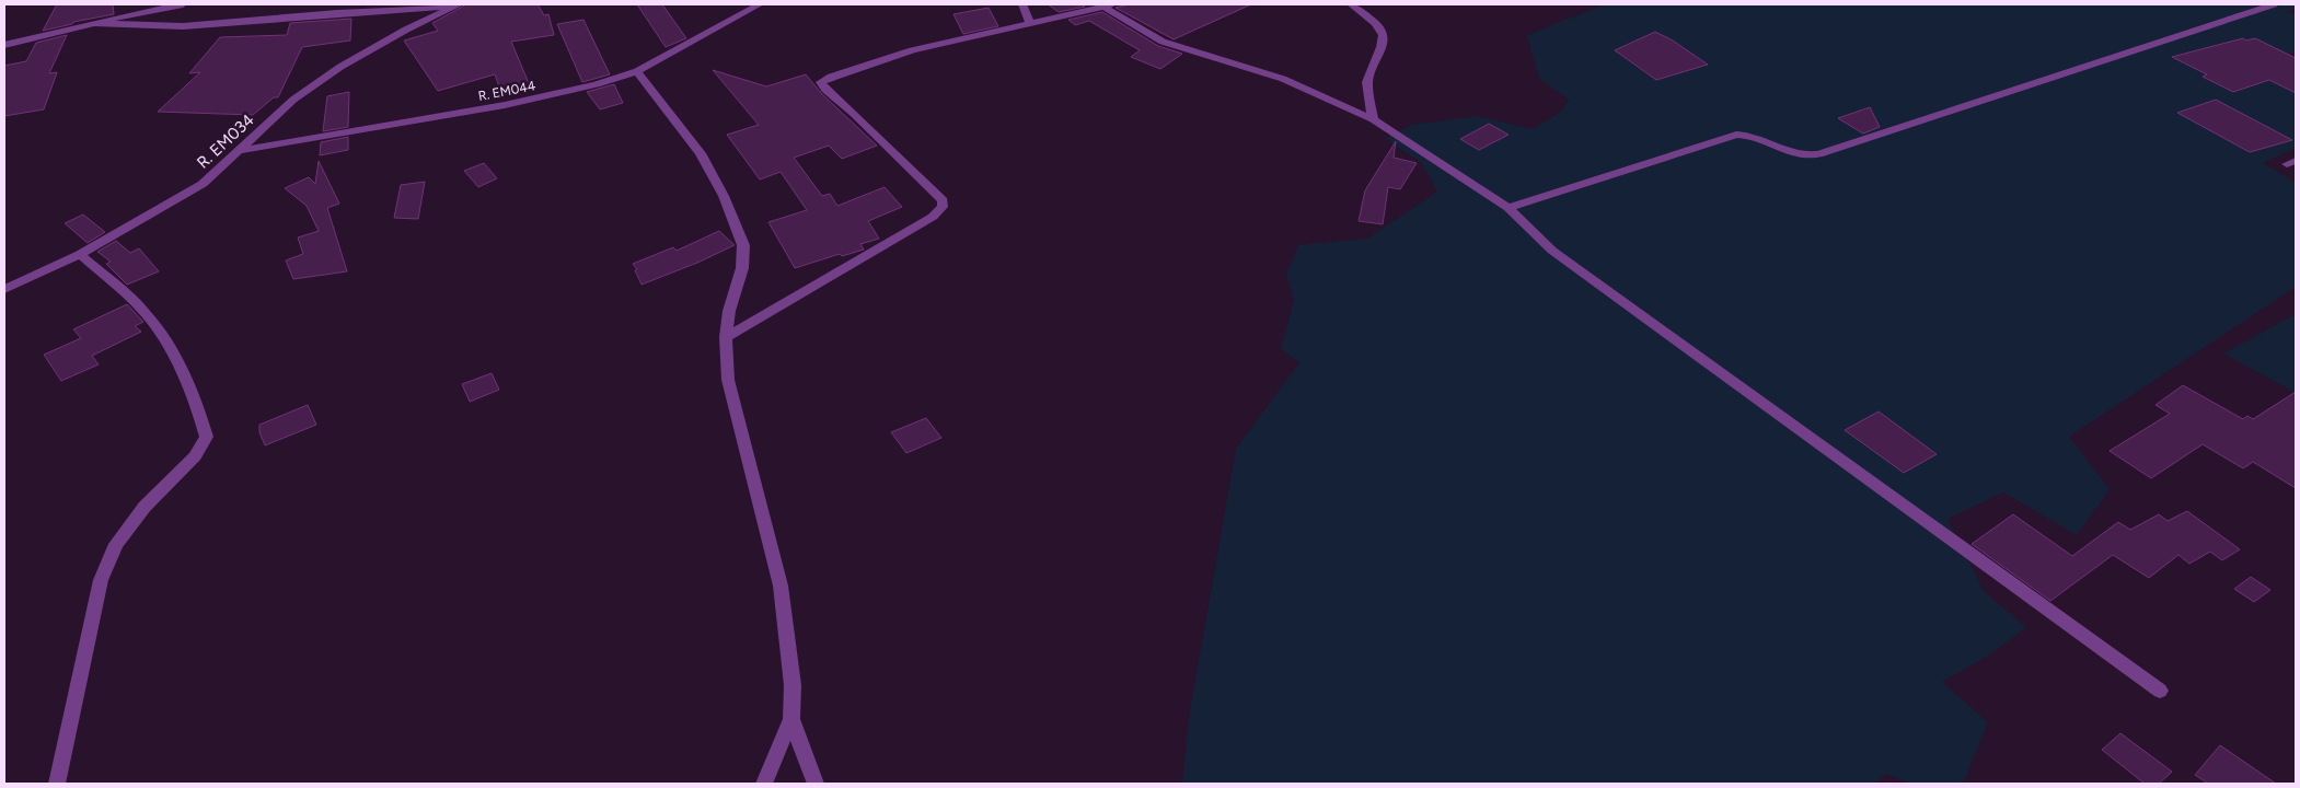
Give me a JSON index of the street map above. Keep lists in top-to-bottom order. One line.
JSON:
{"streets":{"street":["R. EM044","R. EM034"]},"crossings":[["R. EM044","R. EM034"]]}
